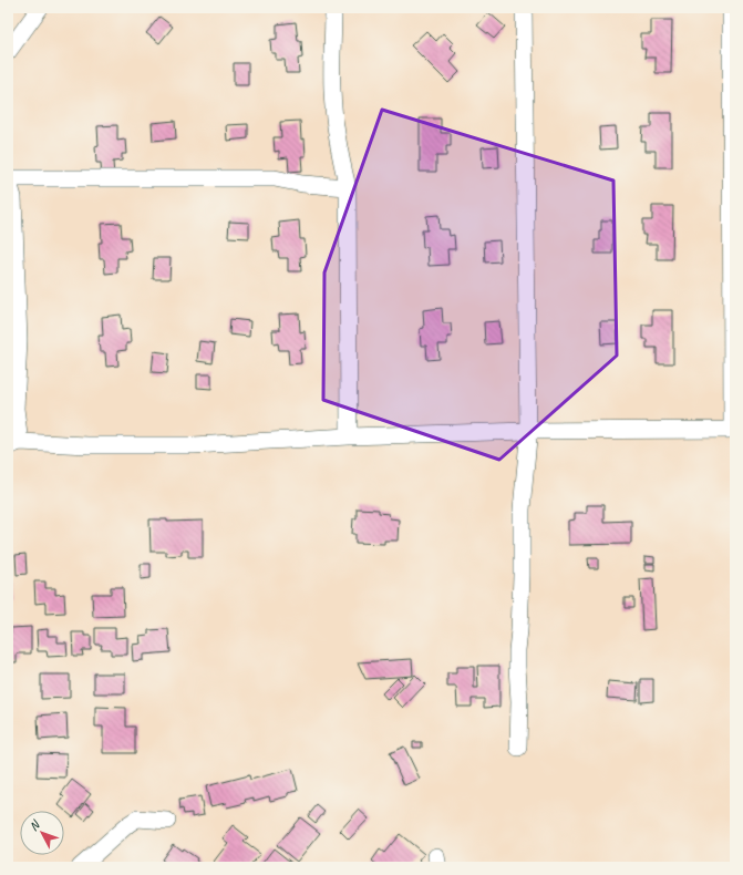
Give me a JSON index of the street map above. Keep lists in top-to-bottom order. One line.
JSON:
{"north":"top left"}
